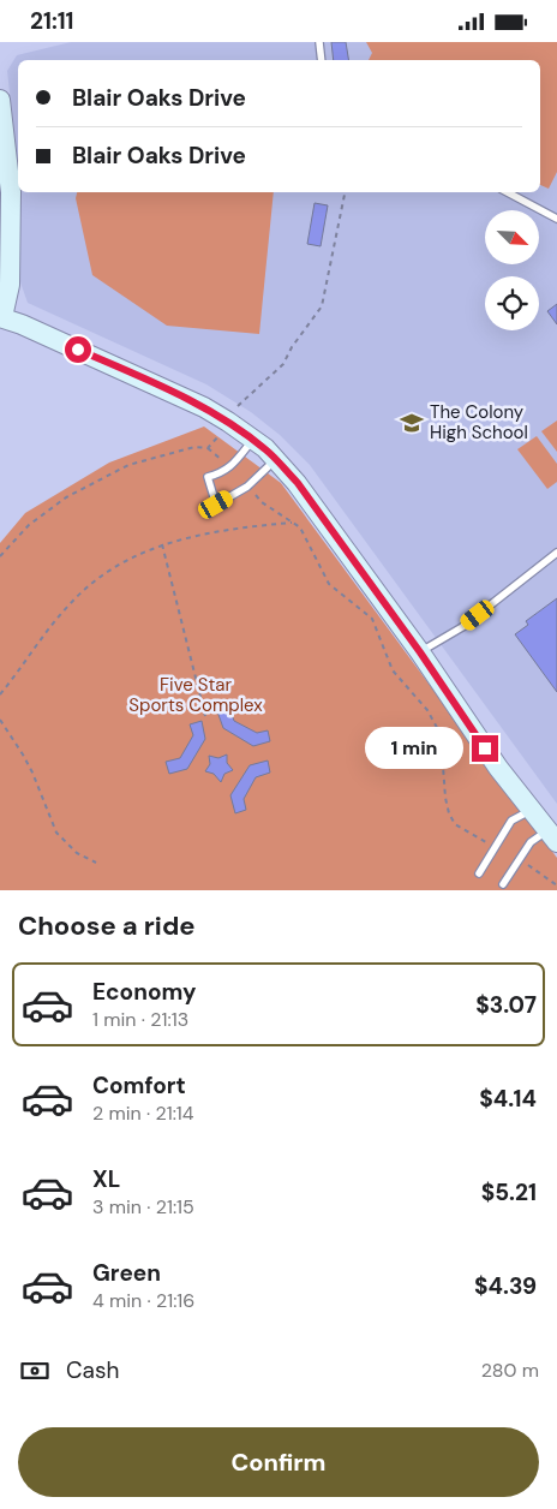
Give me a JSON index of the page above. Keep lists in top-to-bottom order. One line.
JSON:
{"parks":["Five Star Sports Complex"],"places":{"school or university":["The Colony High School"]},"north":"bottom right","page":{"status":"21:11","banner":["Blair Oaks Drive","Blair Oaks Drive"],"bubble":"1 min","heading":"Choose a ride","list":[{"name":"Economy","note":"1 min · 21:13","value":"$3.07"},{"name":"Comfort","note":"2 min · 21:14","value":"$4.14"},{"name":"XL","note":"3 min · 21:15","value":"$5.21"},{"name":"Green","note":"4 min · 21:16","value":"$4.39"}],"pay":["Cash","280 m"],"buttons":"Confirm"}}
